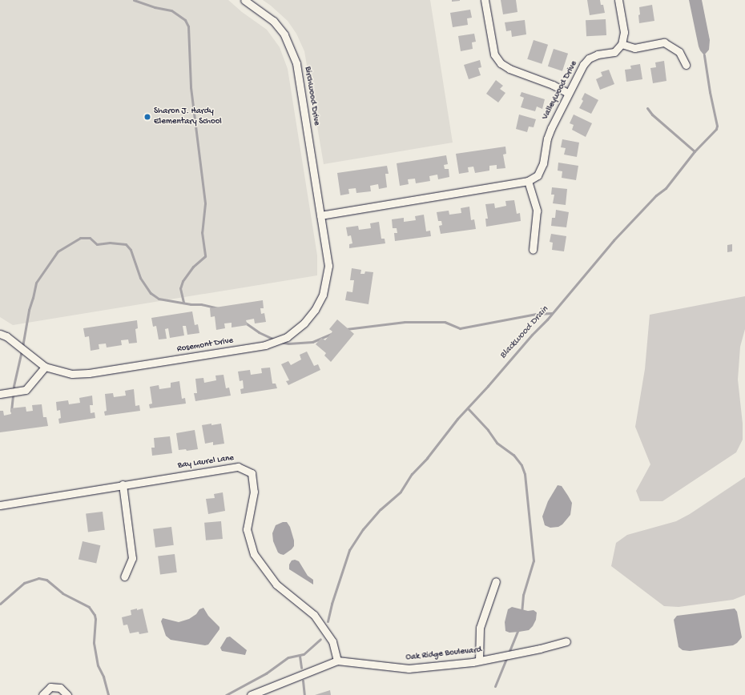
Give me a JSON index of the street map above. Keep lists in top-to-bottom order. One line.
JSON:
{"streets":{"street":["Valleywood Drive","Birchwood Drive","Rosemont Drive","Bay Laurel Lane","Oak Ridge Boulevard"]},"crossings":[["Birchwood Drive","Rosemont Drive"],["Bay Laurel Lane","Oak Ridge Boulevard"]],"water":["Blackwood Drain"],"places":["Sharon J. Hardy Elementary School"]}
